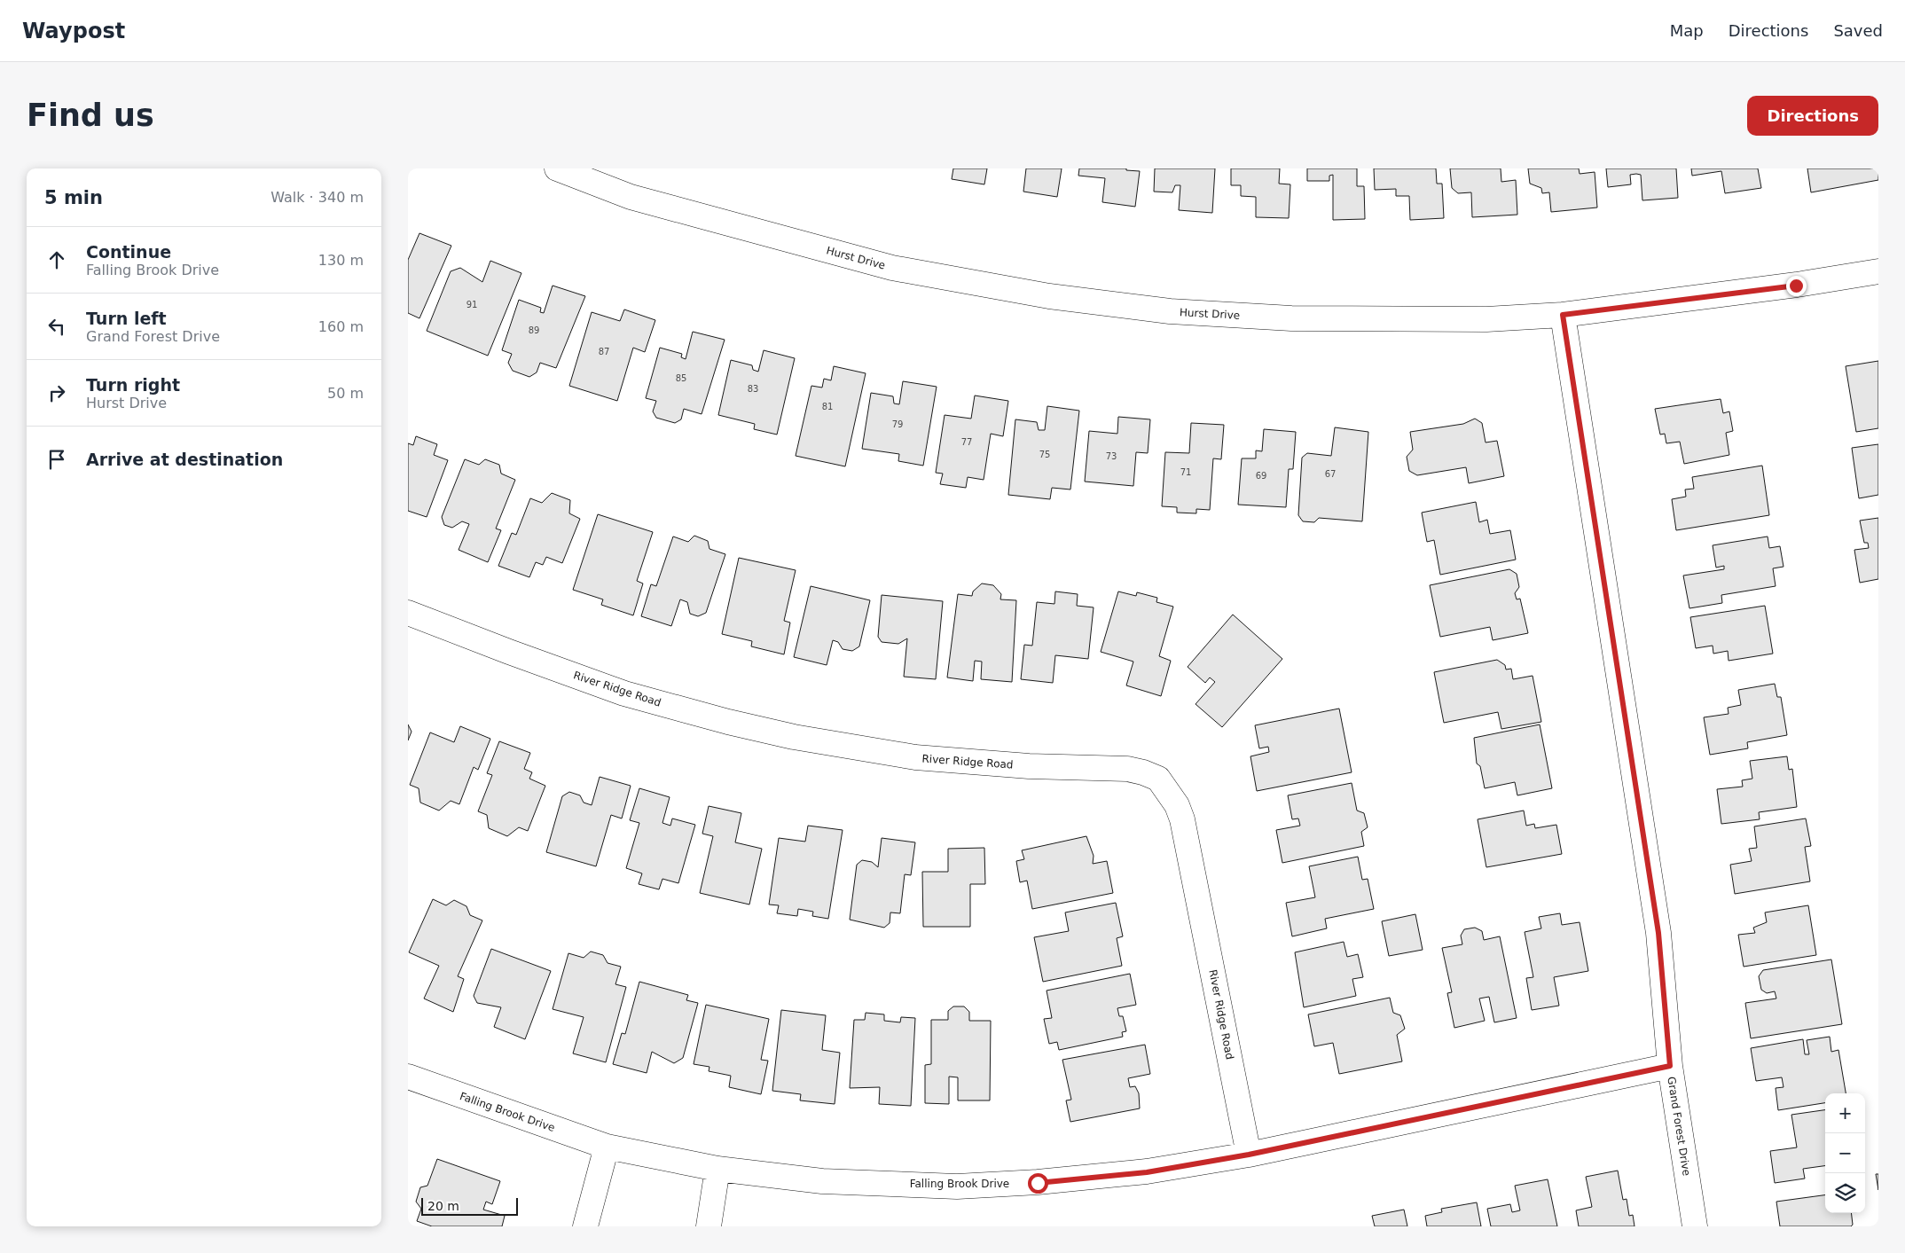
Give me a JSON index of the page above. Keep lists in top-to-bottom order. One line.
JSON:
{"streets":{"street":["Hurst Drive","River Ridge Road","Falling Brook Drive","Grand Forest Drive"]},"crossings":[["Hurst Drive","Grand Forest Drive"],["River Ridge Road","Falling Brook Drive"],["Falling Brook Drive","Grand Forest Drive"]],"house_numbers":["91","89","87","85","83","81","79","77","75","73","71","67","69"],"scale_bar":"20 m","page":{"header":"Waypost","nav":["Map","Directions","Saved"],"buttons":"Directions","title":"Find us","heading":["5 min","Walk · 340 m"],"list":[["Continue","Falling Brook Drive","130 m"],["Turn left","Grand Forest Drive","160 m"],["Turn right","Hurst Drive","50 m"],"Arrive at destination"],"map_buttons":["+","−"],"scale":"20 m"}}
